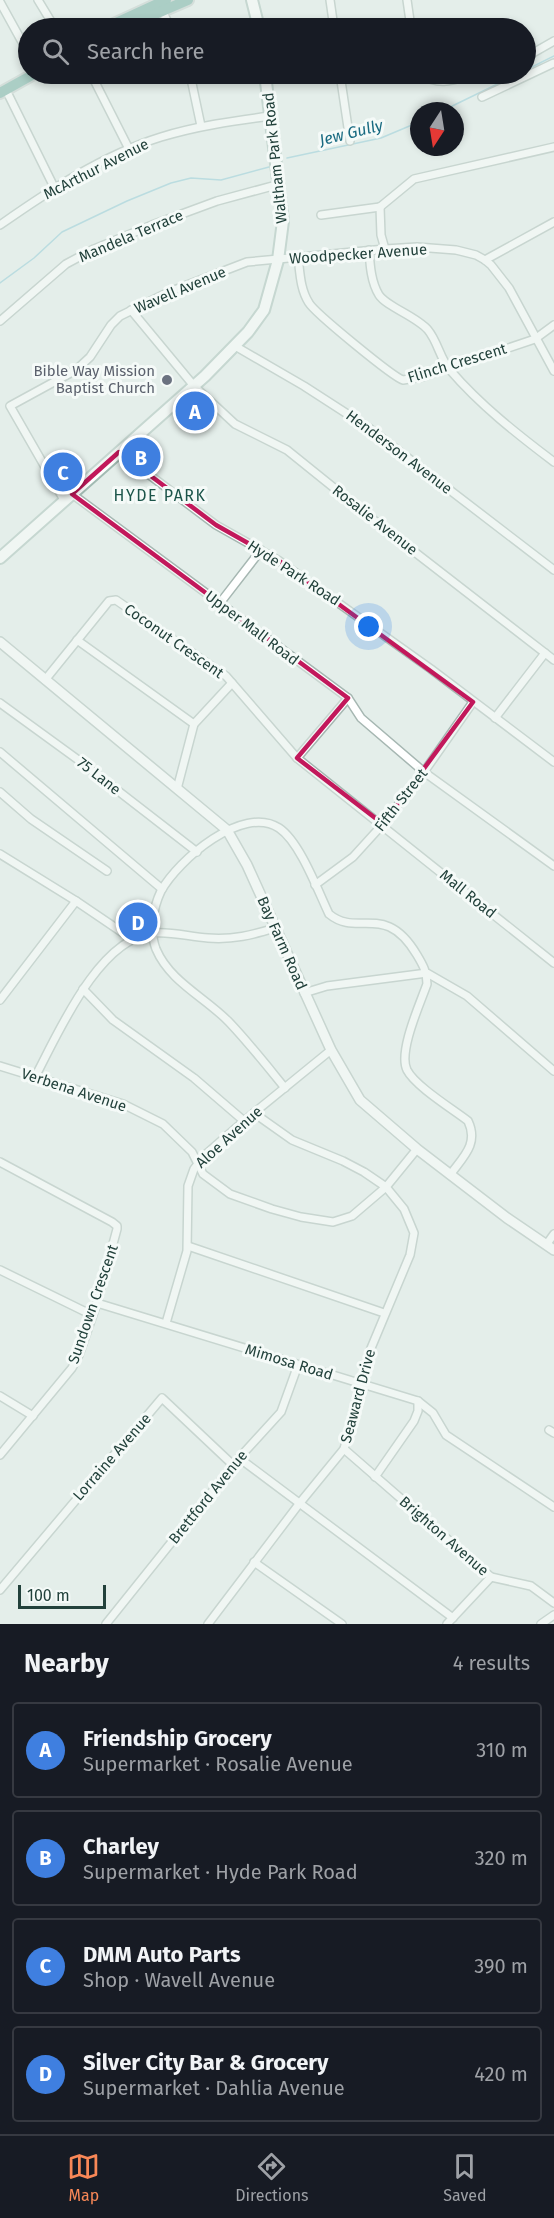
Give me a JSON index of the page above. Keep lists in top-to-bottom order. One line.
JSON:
{"streets":{"main road":["Waltham Park Road"],"street":["McArthur Avenue","Mandela Terrace","Woodpecker Avenue","Wavell Avenue","Flinch Crescent","Henderson Avenue","Rosalie Avenue","Hyde Park Road","Upper Mall Road","Coconut Crescent","75 Lane","Fifth Street","Mall Road","Bay Farm Road","Verbena Avenue","Aloe Avenue","Sundown Crescent","Mimosa Road","Seaward Drive","Lorraine Avenue","Brettford Avenue","Brighton Avenue"]},"crossings":[["Waltham Park Road","McArthur Avenue"],["Waltham Park Road","Mandela Terrace"],["Waltham Park Road","Woodpecker Avenue"],["Waltham Park Road","Wavell Avenue"],["Waltham Park Road","Henderson Avenue"],["Waltham Park Road","Rosalie Avenue"],["Waltham Park Road","Hyde Park Road"],["Waltham Park Road","Upper Mall Road"],["Woodpecker Avenue","Wavell Avenue"],["Woodpecker Avenue","Flinch Crescent"],["Wavell Avenue","Rosalie Avenue"],["Wavell Avenue","Upper Mall Road"],["Hyde Park Road","Fifth Street"],["Upper Mall Road","Fifth Street"],["Coconut Crescent","Fifth Street"],["Coconut Crescent","Mall Road"],["Coconut Crescent","Bay Farm Road"],["Fifth Street","Mall Road"],["Bay Farm Road","Aloe Avenue"],["Verbena Avenue","Aloe Avenue"],["Verbena Avenue","Seaward Drive"],["Aloe Avenue","Mimosa Road"],["Sundown Crescent","Mimosa Road"],["Mimosa Road","Seaward Drive"],["Mimosa Road","Brettford Avenue"],["Seaward Drive","Brighton Avenue"],["Lorraine Avenue","Brettford Avenue"]],"districts":["HYDE PARK"],"water":["Jew Gully"],"places":["Bible Way Mission Baptist Church"],"scale_bar":"100 m","north":"bottom","page":{"search":"Search here","pins":["A","B","C","D"],"scale":"100 m","heading":["Nearby","4 results"],"list":[{"mark":"A","name":"Friendship Grocery","note":"Supermarket · Rosalie Avenue","value":"310 m"},{"mark":"B","name":"Charley","note":"Supermarket · Hyde Park Road","value":"320 m"},{"mark":"C","name":"DMM Auto Parts","note":"Shop · Wavell Avenue","value":"390 m"},{"mark":"D","name":"Silver City Bar & Grocery","note":"Supermarket · Dahlia Avenue","value":"420 m"}],"nav":["Map","Directions","Saved"]}}
